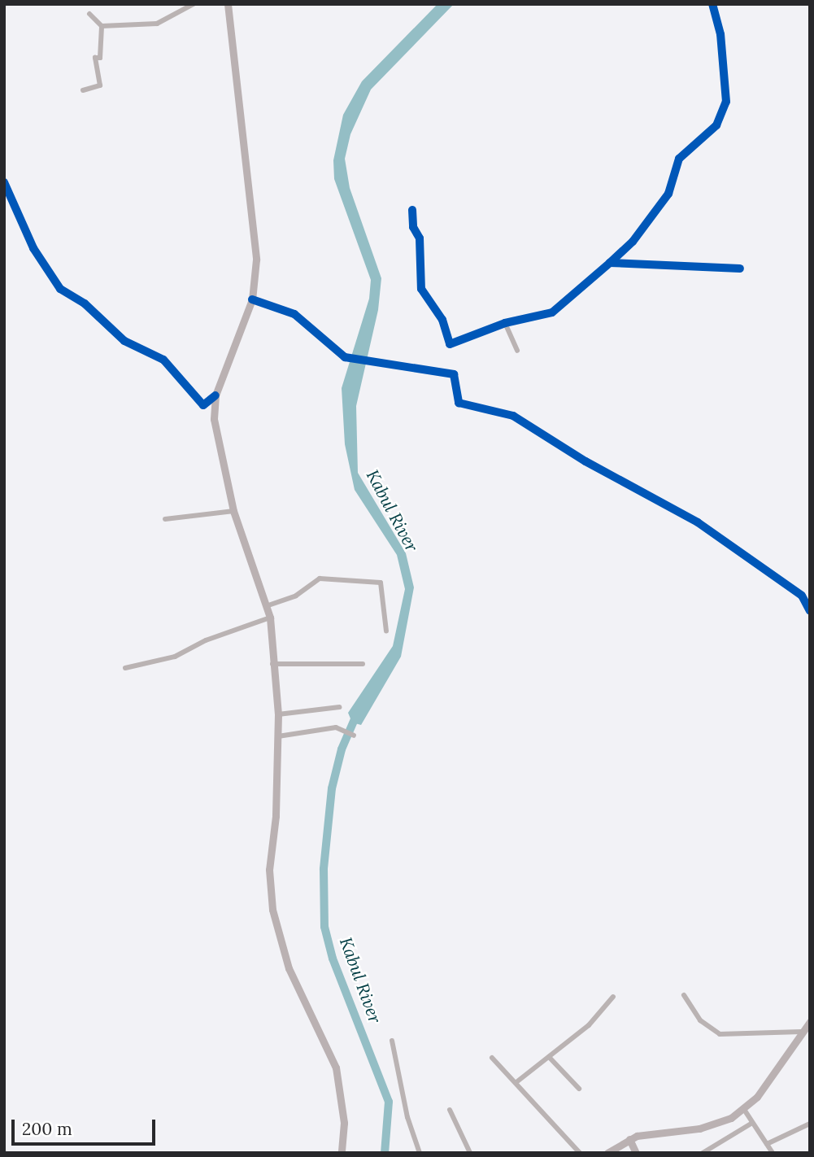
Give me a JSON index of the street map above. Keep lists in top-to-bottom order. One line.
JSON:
{"water":["Kabul River"],"scale_bar":"200 m"}
